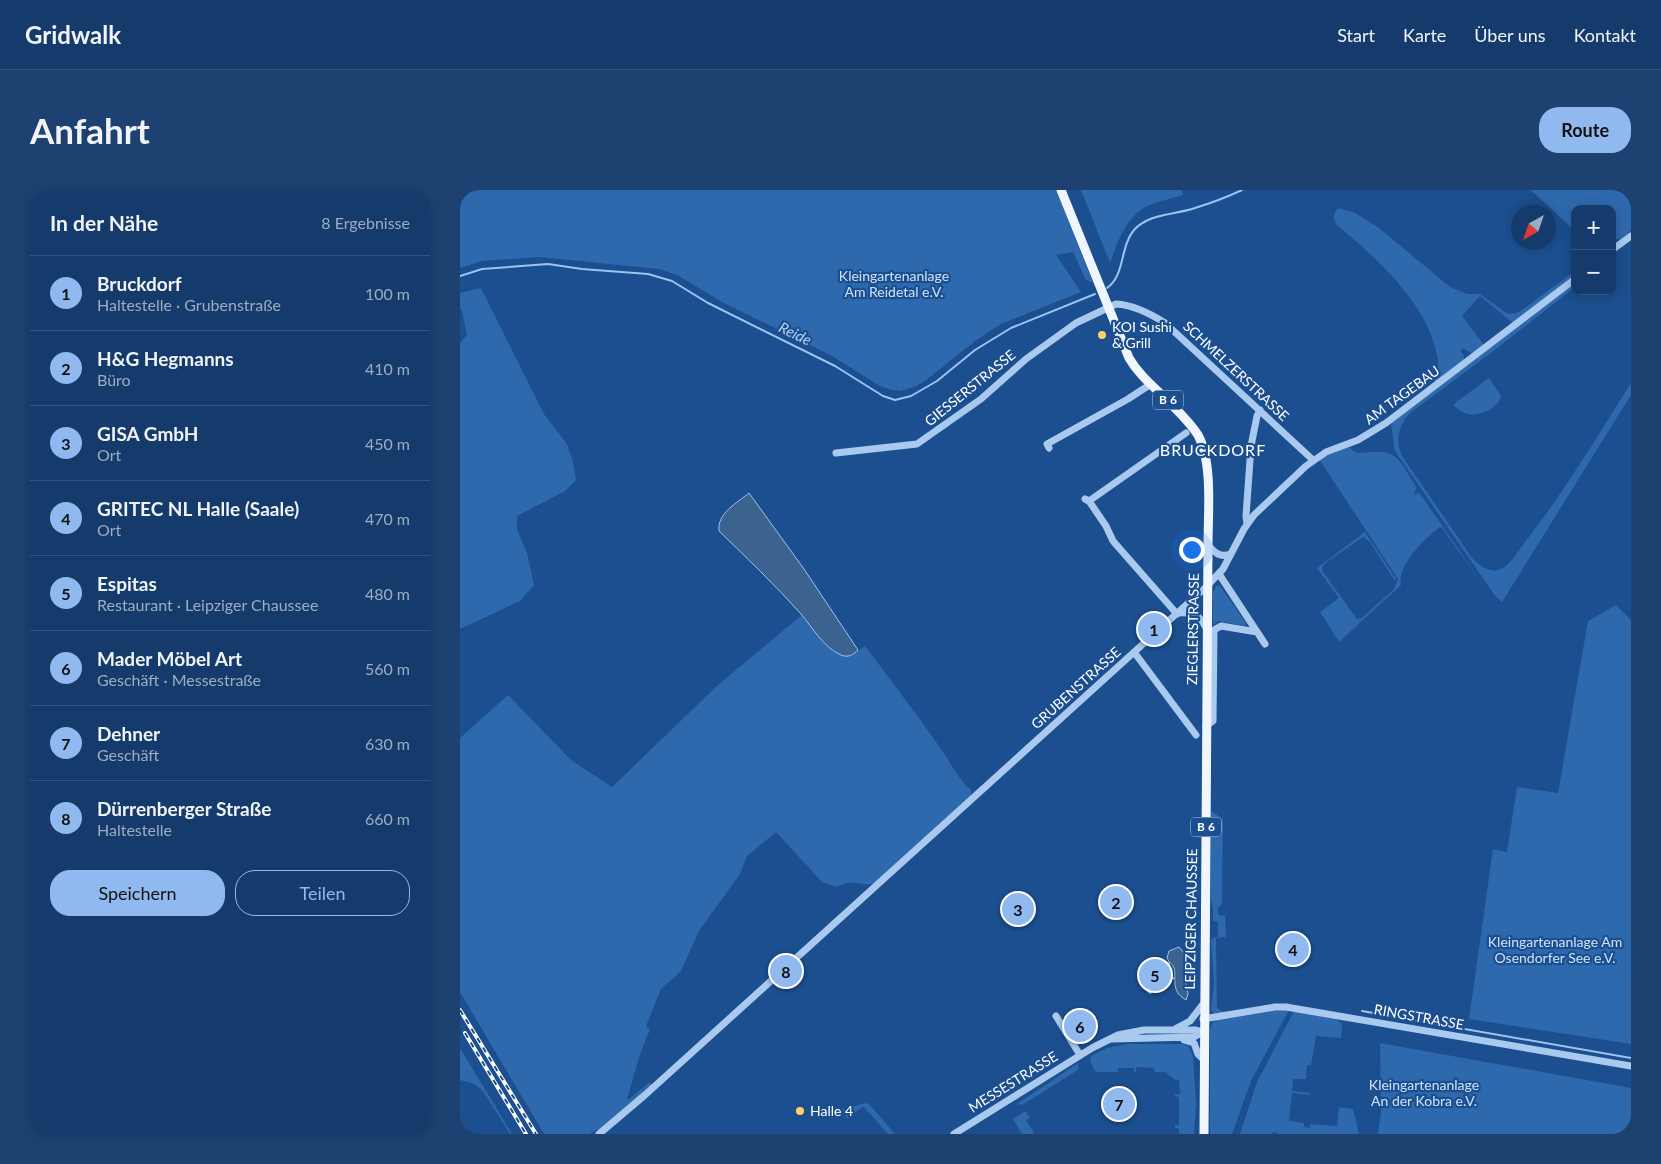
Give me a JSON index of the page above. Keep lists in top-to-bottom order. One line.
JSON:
{"streets":{"main road":["B 6","ZIEGLERSTRASSE","LEIPZIGER CHAUSSEE"],"street":["SCHMELZERSTRASSE","GIESSERSTRASSE","AM TAGEBAU","GRUBENSTRASSE","RINGSTRASSE","MESSESTRASSE"]},"crossings":[["SCHMELZERSTRASSE","GIESSERSTRASSE"],["SCHMELZERSTRASSE","AM TAGEBAU"],["SCHMELZERSTRASSE","ZIEGLERSTRASSE"],["GIESSERSTRASSE","ZIEGLERSTRASSE"],["AM TAGEBAU","ZIEGLERSTRASSE"],["AM TAGEBAU","GRUBENSTRASSE"],["B 6","LEIPZIGER CHAUSSEE"],["B 6","MESSESTRASSE"],["ZIEGLERSTRASSE","GRUBENSTRASSE"],["ZIEGLERSTRASSE","LEIPZIGER CHAUSSEE"],["LEIPZIGER CHAUSSEE","RINGSTRASSE"],["LEIPZIGER CHAUSSEE","MESSESTRASSE"]],"districts":["BRUCKDORF"],"water":["Reide"],"parks":["Kleingartenanlage Am Reidetal e.V.","Kleingartenanlage Am Osendorfer See e.V.","Kleingartenanlage An der Kobra e.V."],"places":["KOI Sushi & Grill","Halle 4"],"north":"bottom left","page":{"header":"Gridwalk","nav":["Start","Karte","Über uns","Kontakt"],"buttons":["Route",["Speichern","Teilen"]],"title":"Anfahrt","heading":["In der Nähe","8 Ergebnisse"],"map_buttons":["+","−"],"list":[{"mark":"1","name":"Bruckdorf","note":"Haltestelle · Grubenstraße","value":"100 m"},{"mark":"2","name":"H&G Hegmanns","note":"Büro","value":"410 m"},{"mark":"3","name":"GISA GmbH","note":"Ort","value":"450 m"},{"mark":"4","name":"GRITEC NL Halle (Saale)","note":"Ort","value":"470 m"},{"mark":"5","name":"Espitas","note":"Restaurant · Leipziger Chaussee","value":"480 m"},{"mark":"6","name":"Mader Möbel Art","note":"Geschäft · Messestraße","value":"560 m"},{"mark":"7","name":"Dehner","note":"Geschäft","value":"630 m"},{"mark":"8","name":"Dürrenberger Straße","note":"Haltestelle","value":"660 m"}],"pins":["1","2","3","4","8","5","6","7"]}}
